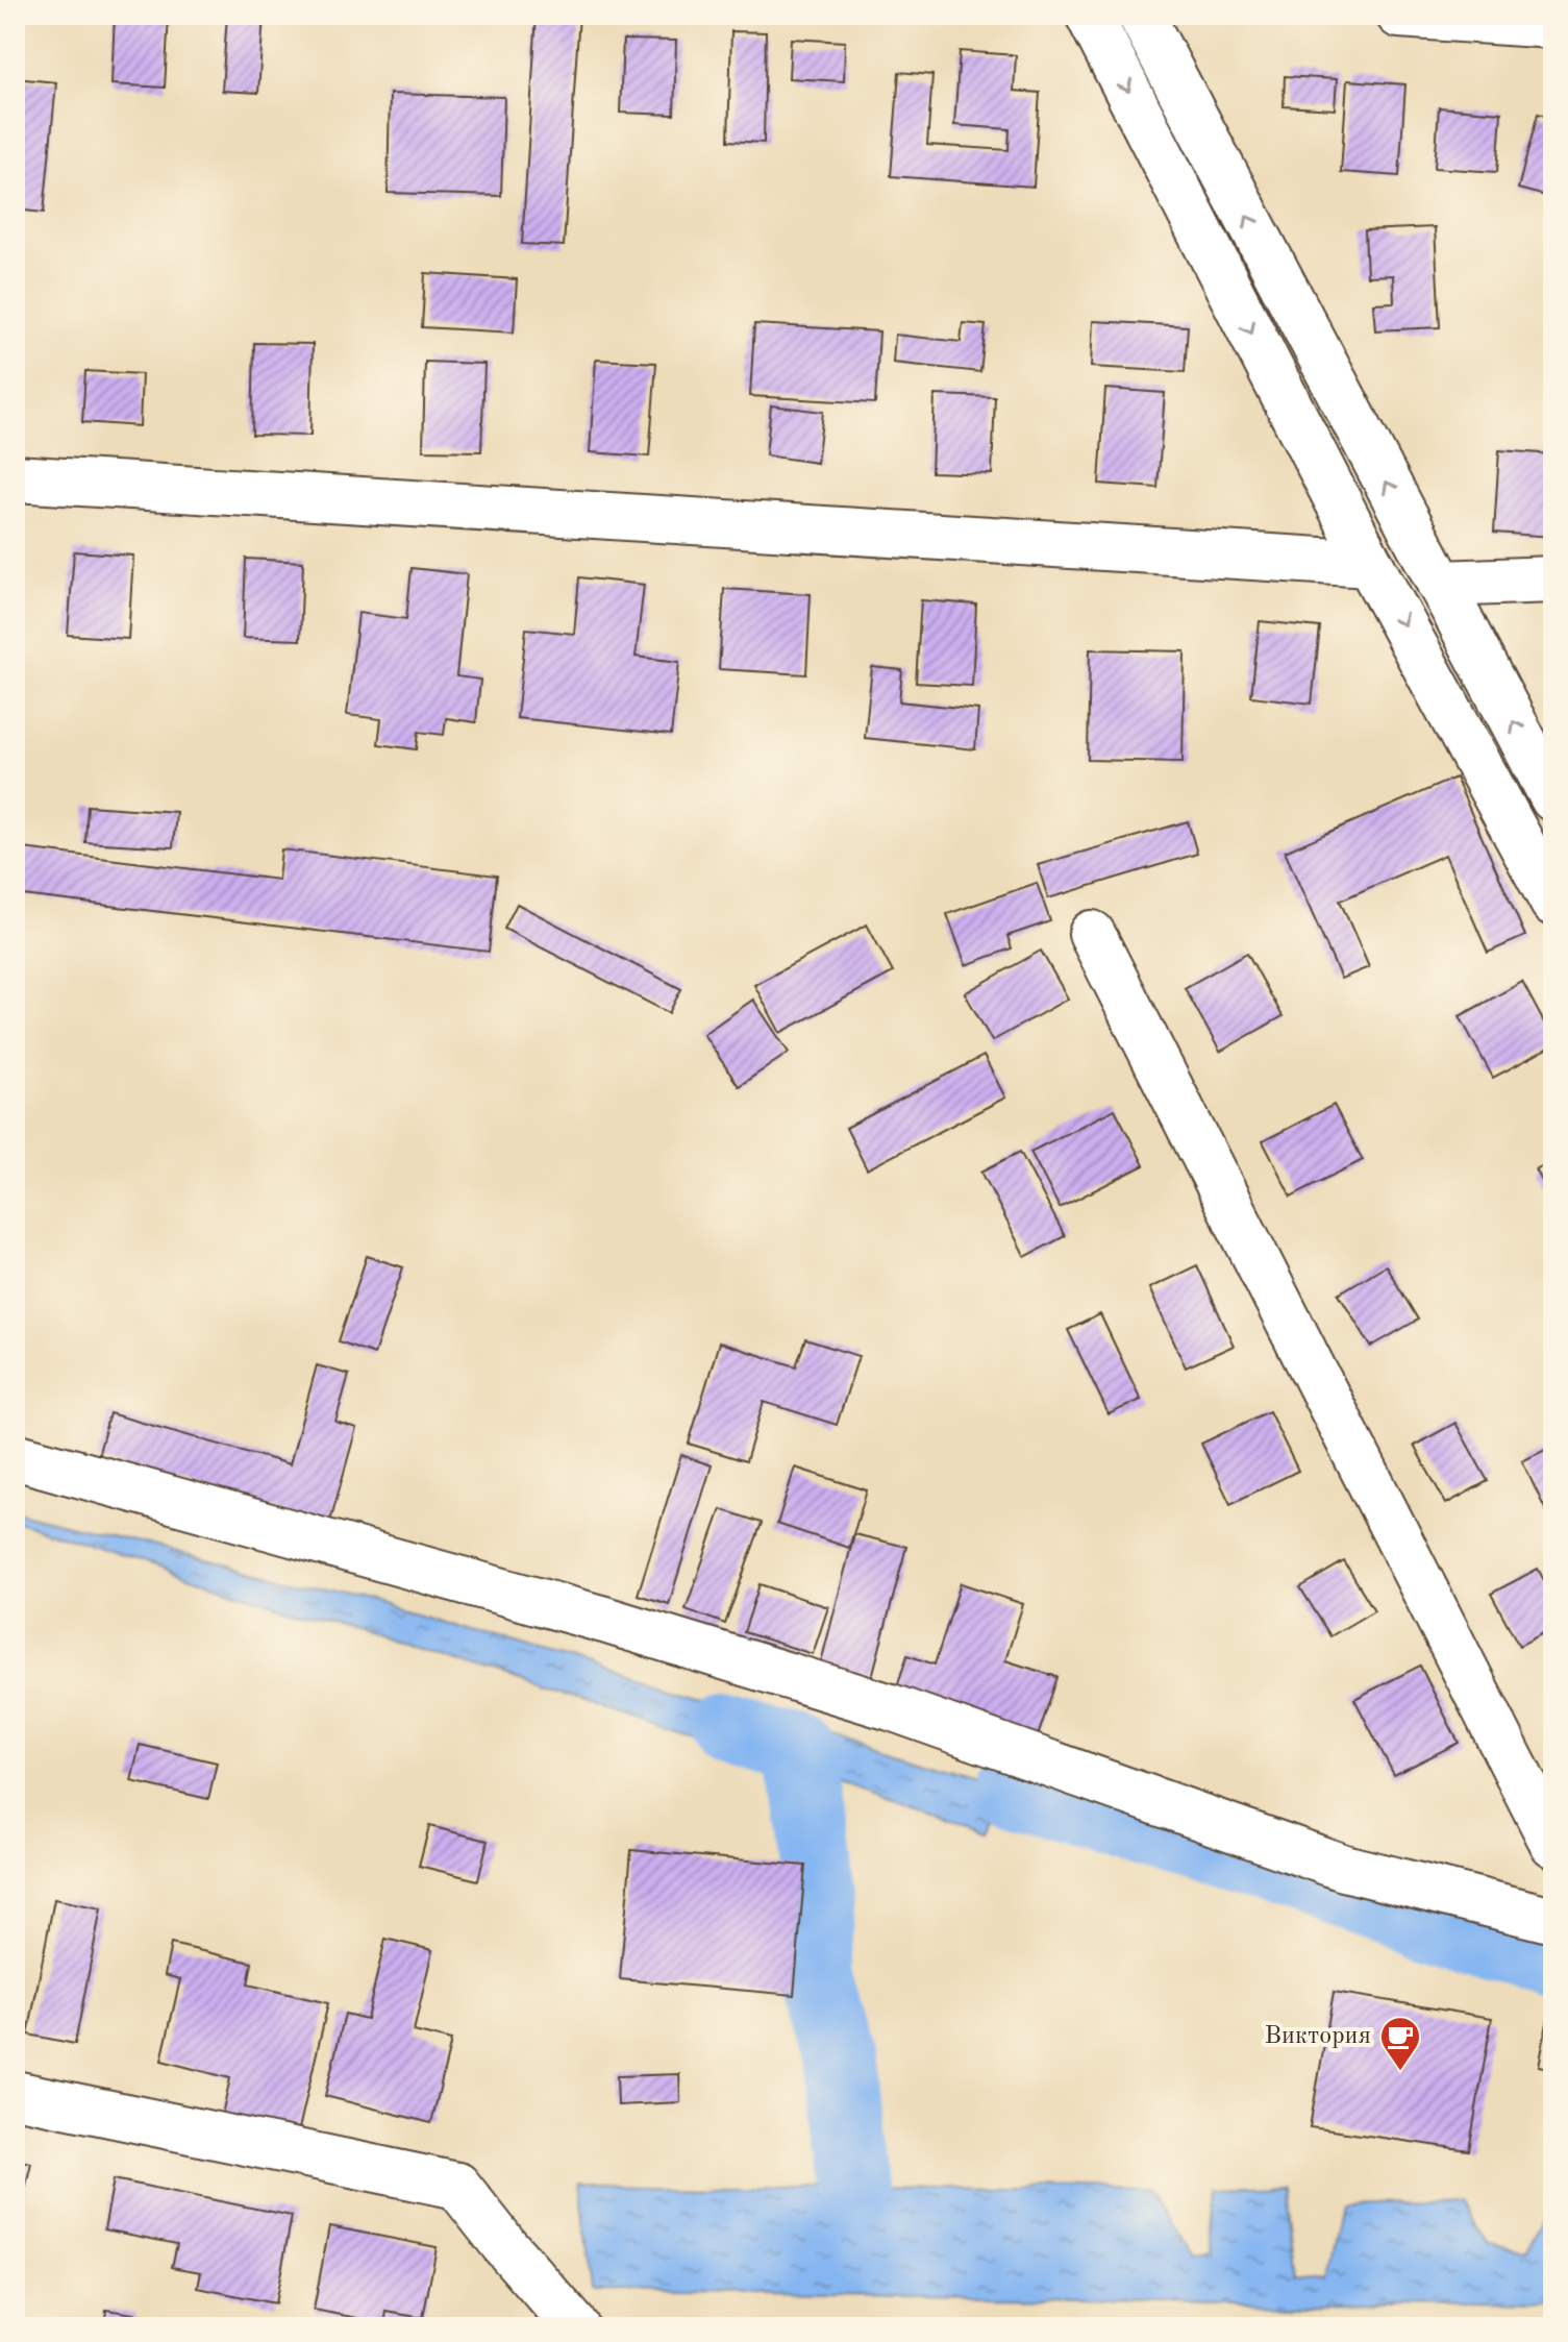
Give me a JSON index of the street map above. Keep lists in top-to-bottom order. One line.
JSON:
{"places":{"cafe":["Виктория"]}}
